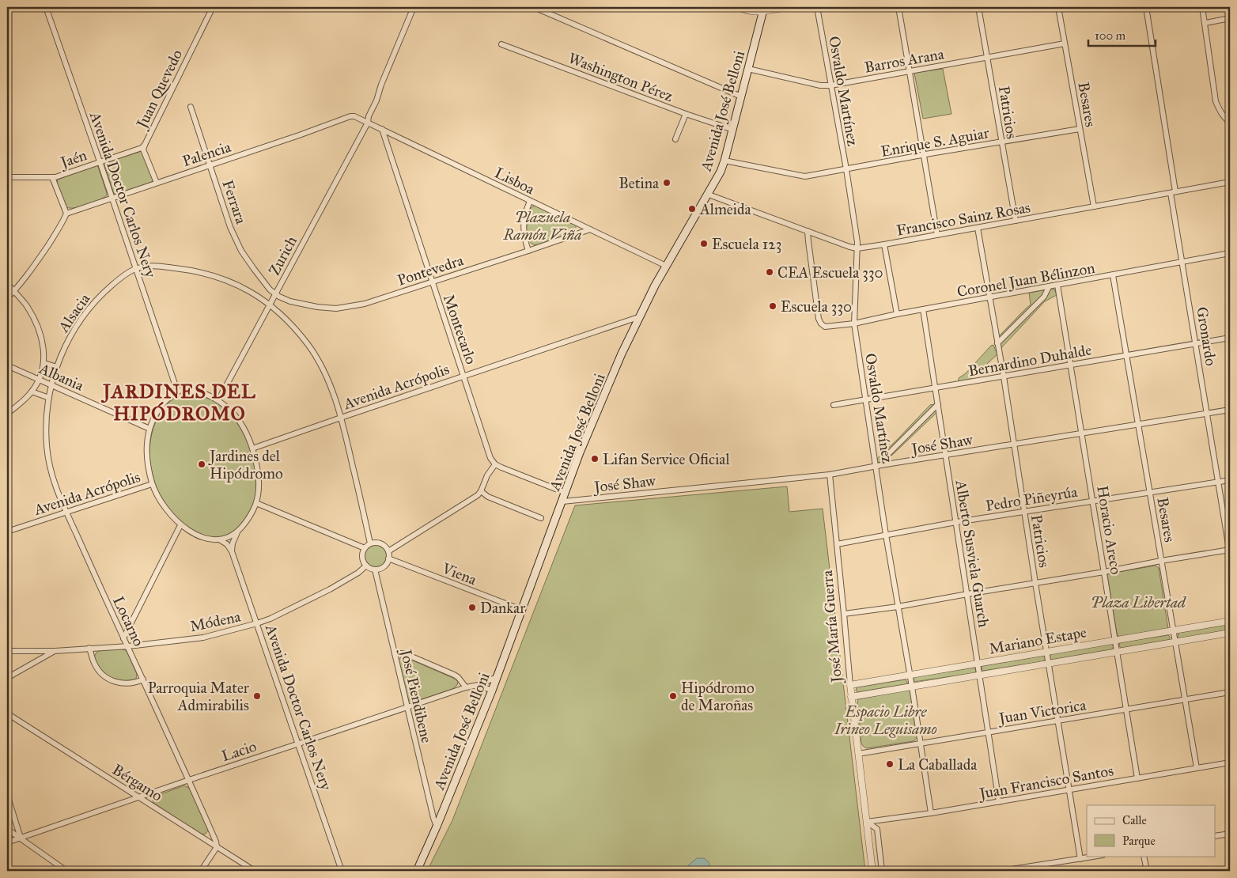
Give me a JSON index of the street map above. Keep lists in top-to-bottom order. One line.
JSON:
{"streets":{"main road":["Avenida José Belloni"],"street":["Barros Arana","Washington Pérez","Juan Quevedo","Osvaldo Martínez","Besares","Patricios","Enrique S. Aguiar","Palencia","Jaén","Lisboa","Avenida Doctor Carlos Nery","Ferrara","Francisco Sainz Rosas","Zurich","Pontevedra","Coronel Juan Bélinzon","Alsacia","Montecarlo","Gronardo","Bernardino Duhalde","Albania","Avenida Acrópolis","José Shaw","Pedro Piñeyrúa","Horacio Areco","Alberto Susviela Guarch","Viena","Locarno","Módena","José María Guerra","Mariano Estape","José Piendibene","Juan Victorica","Lacio","Juan Francisco Santos","Bérgamo"]},"crossings":[["Barros Arana","Osvaldo Martínez"],["Barros Arana","Besares"],["Barros Arana","Avenida José Belloni"],["Barros Arana","Patricios"],["Washington Pérez","Avenida José Belloni"],["Juan Quevedo","Palencia"],["Juan Quevedo","Jaén"],["Osvaldo Martínez","Enrique S. Aguiar"],["Osvaldo Martínez","Francisco Sainz Rosas"],["Osvaldo Martínez","Coronel Juan Bélinzon"],["Osvaldo Martínez","Bernardino Duhalde"],["Osvaldo Martínez","José Shaw"],["Osvaldo Martínez","Pedro Piñeyrúa"],["Osvaldo Martínez","Mariano Estape"],["Osvaldo Martínez","Juan Victorica"],["Osvaldo Martínez","Juan Francisco Santos"],["Besares","Enrique S. Aguiar"],["Besares","Francisco Sainz Rosas"],["Besares","Coronel Juan Bélinzon"],["Besares","Bernardino Duhalde"],["Besares","José Shaw"],["Besares","Pedro Piñeyrúa"],["Besares","Mariano Estape"],["Besares","Juan Victorica"],["Besares","Juan Francisco Santos"],["Avenida José Belloni","Enrique S. Aguiar"],["Avenida José Belloni","Lisboa"],["Avenida José Belloni","Francisco Sainz Rosas"],["Avenida José Belloni","Avenida Acrópolis"],["Avenida José Belloni","José Shaw"],["Avenida José Belloni","Viena"],["Avenida José Belloni","José Piendibene"],["Avenida José Belloni","Lacio"],["Patricios","Enrique S. Aguiar"],["Patricios","Francisco Sainz Rosas"],["Patricios","Coronel Juan Bélinzon"],["Patricios","Bernardino Duhalde"],["Patricios","José Shaw"],["Patricios","Pedro Piñeyrúa"],["Patricios","Mariano Estape"],["Patricios","Juan Victorica"],["Patricios","Juan Francisco Santos"],["Palencia","Lisboa"],["Palencia","Avenida Doctor Carlos Nery"],["Palencia","Ferrara"],["Jaén","Avenida Doctor Carlos Nery"],["Lisboa","Zurich"],["Lisboa","Pontevedra"],["Lisboa","Montecarlo"],["Avenida Doctor Carlos Nery","Zurich"],["Avenida Doctor Carlos Nery","Alsacia"],["Avenida Doctor Carlos Nery","Albania"],["Avenida Doctor Carlos Nery","Avenida Acrópolis"],["Avenida Doctor Carlos Nery","Módena"],["Avenida Doctor Carlos Nery","Lacio"],["Ferrara","Zurich"],["Ferrara","Pontevedra"],["Francisco Sainz Rosas","Coronel Juan Bélinzon"],["Francisco Sainz Rosas","Gronardo"],["Zurich","Pontevedra"],["Zurich","Albania"],["Zurich","Avenida Acrópolis"],["Pontevedra","Montecarlo"],["Coronel Juan Bélinzon","Gronardo"],["Coronel Juan Bélinzon","Horacio Areco"],["Coronel Juan Bélinzon","Alberto Susviela Guarch"],["Alsacia","Albania"],["Alsacia","Locarno"],["Montecarlo","Avenida Acrópolis"],["Gronardo","Bernardino Duhalde"],["Gronardo","José Shaw"],["Gronardo","Pedro Piñeyrúa"],["Bernardino Duhalde","Horacio Areco"],["Bernardino Duhalde","Alberto Susviela Guarch"],["Albania","Avenida Acrópolis"],["Albania","Locarno"],["Avenida Acrópolis","Locarno"],["José Shaw","Horacio Areco"],["José Shaw","Alberto Susviela Guarch"],["José Shaw","José María Guerra"],["Pedro Piñeyrúa","Horacio Areco"],["Pedro Piñeyrúa","Alberto Susviela Guarch"],["Pedro Piñeyrúa","José María Guerra"],["Horacio Areco","Mariano Estape"],["Horacio Areco","Juan Victorica"],["Horacio Areco","Juan Francisco Santos"],["Alberto Susviela Guarch","Mariano Estape"],["Alberto Susviela Guarch","Juan Victorica"],["Alberto Susviela Guarch","Juan Francisco Santos"],["Viena","Módena"],["Viena","José Piendibene"],["Locarno","Módena"],["Locarno","Lacio"],["Locarno","Bérgamo"],["Módena","José Piendibene"],["José María Guerra","Mariano Estape"],["José María Guerra","Juan Victorica"],["José María Guerra","Juan Francisco Santos"],["José Piendibene","Lacio"],["Lacio","Bérgamo"]],"districts":["JARDINES DEL HIPÓDROMO"],"parks":["Plazuela Ramón Viña","Plaza Libertad","Espacio Libre Irineo Leguisamo"],"places":["Betina","Almeida","Escuela 123","CEA Escuela 330","Escuela 330","Lifan Service Oficial","Jardines del Hipódromo","Dankar","Parroquia Mater Admirabilis","Hipódromo de Maroñas","La Caballada"],"legend":["Calle","Parque"],"scale_bar":"100 m"}
